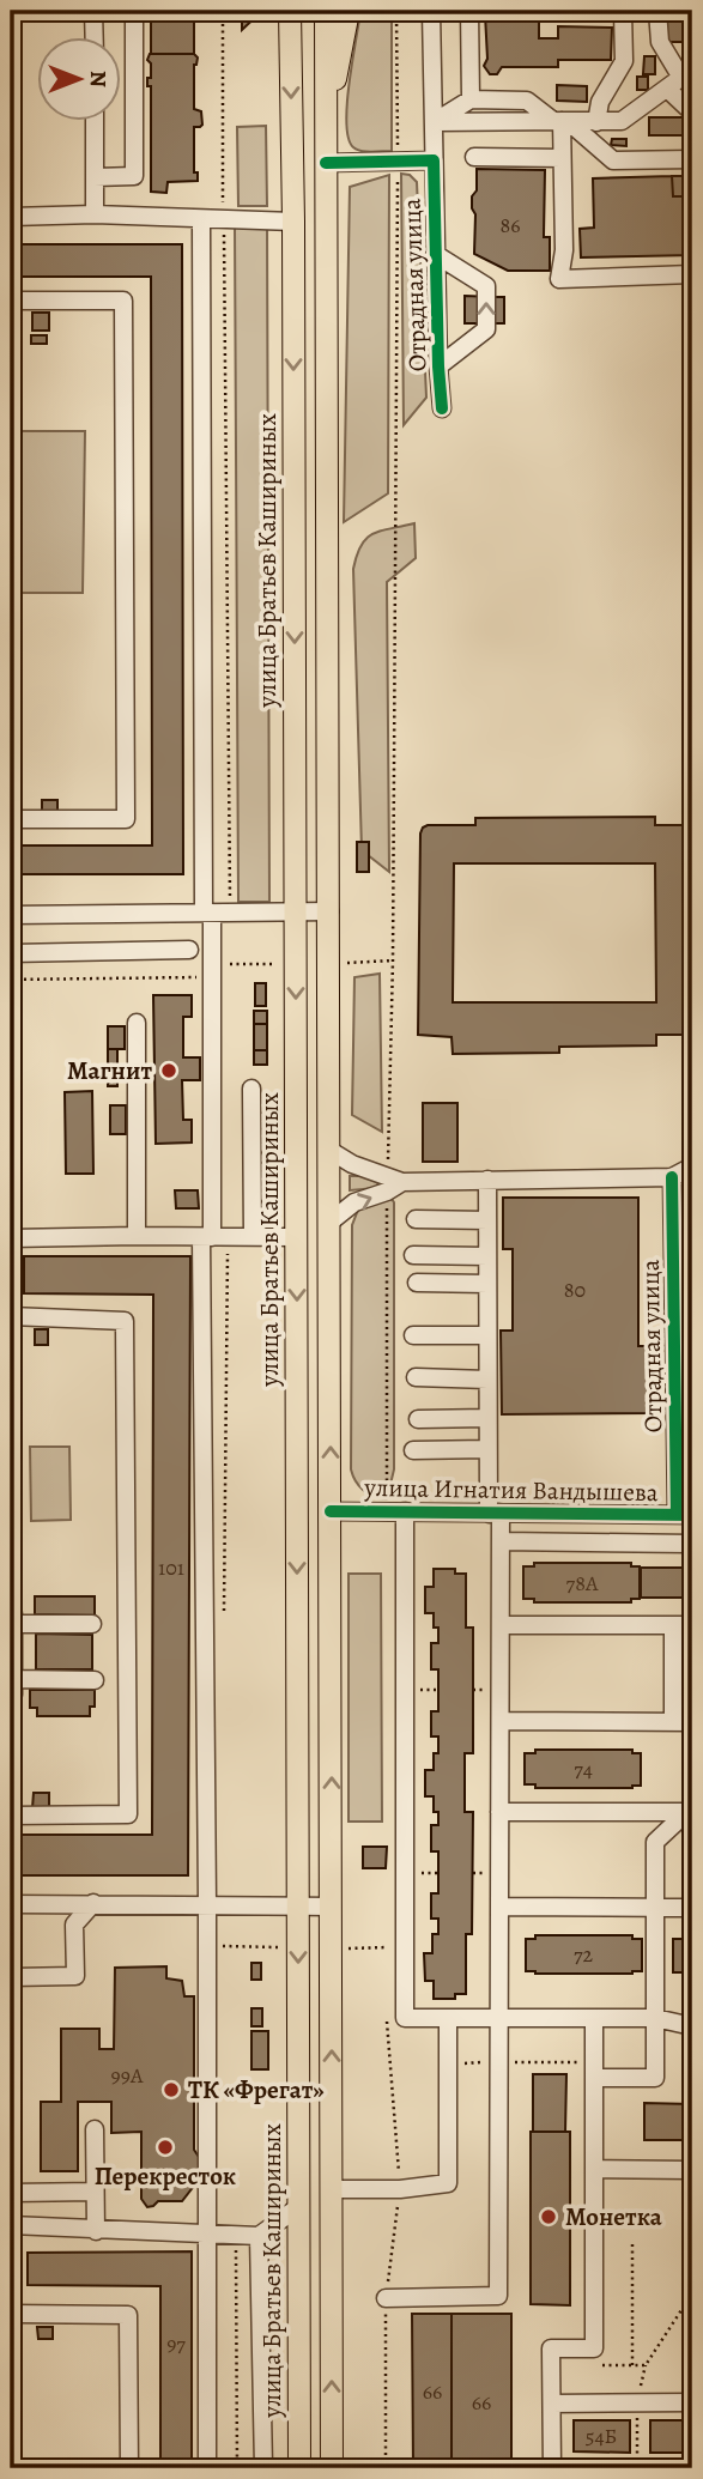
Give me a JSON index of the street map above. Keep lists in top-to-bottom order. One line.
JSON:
{"streets":{"main road":["улица Братьев Кашириных"],"street":["Отрадная улица","улица Игнатия Вандышева"]},"crossings":[["Отрадная улица","улица Игнатия Вандышева"]],"places":["Магнит","ТК «Фрегат»","Перекресток","Монетка"],"house_numbers":["86","80","101","78А","74","72","99А","97","66","66","54Б"],"north":"right"}
